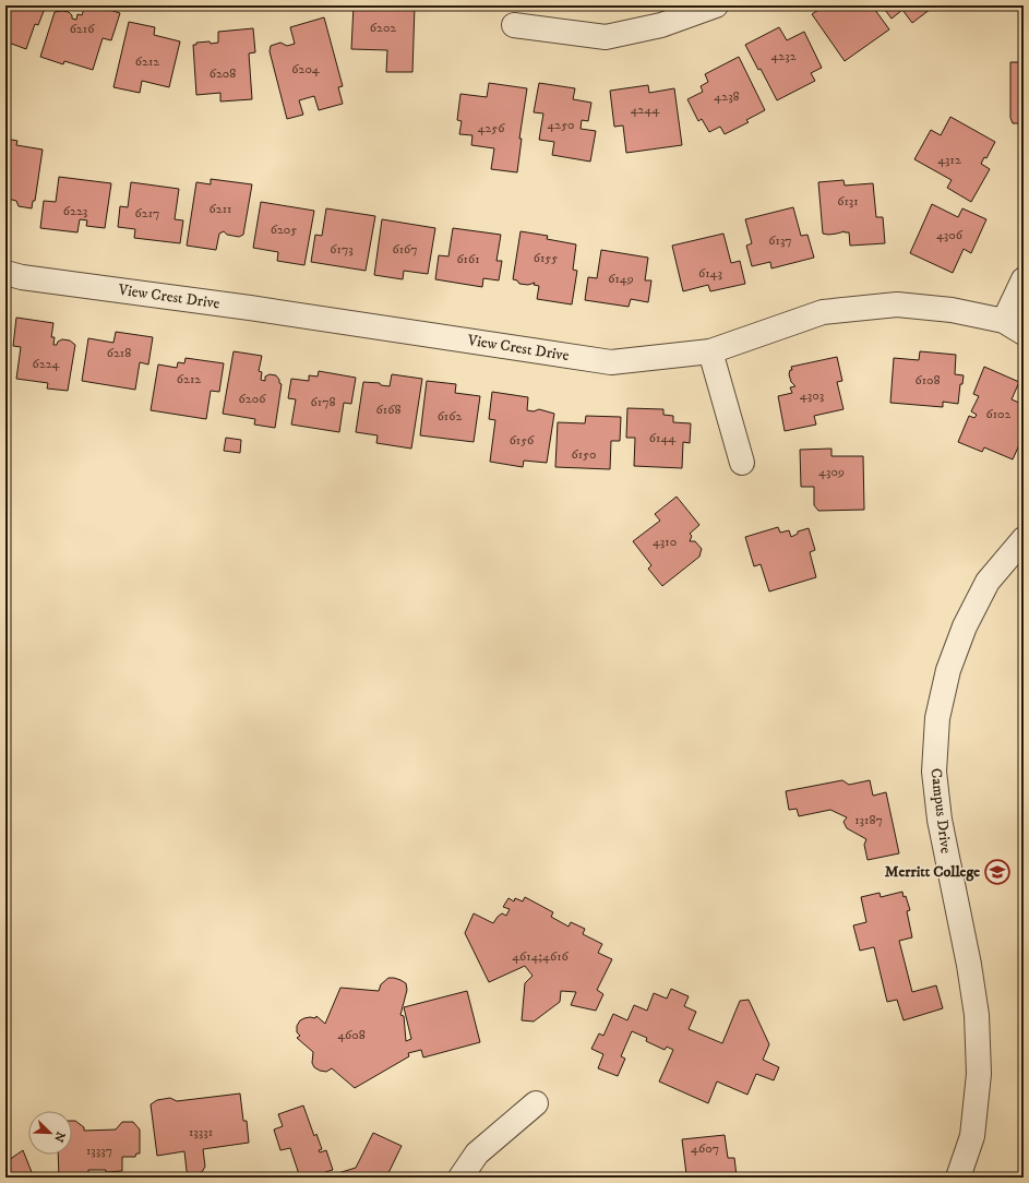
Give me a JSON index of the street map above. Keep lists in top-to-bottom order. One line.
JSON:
{"streets":{"street":["View Crest Drive","Campus Drive"]},"places":{"school or university":["Merritt College"]},"house_numbers":["6202","6216","4232","6212","6204","6208","4238","4244","4250","4256","4312","6131","6211","6223","6217","6205","4306","6137","6173","6167","6155","6161","6143","6149","6218","6224","6212","6108","4303","6206","6178","6168","6102","6162","6144","6156","6150","4309","4310","13187","4614;4616","4608","13331","4607","13337"],"north":"bottom right"}
